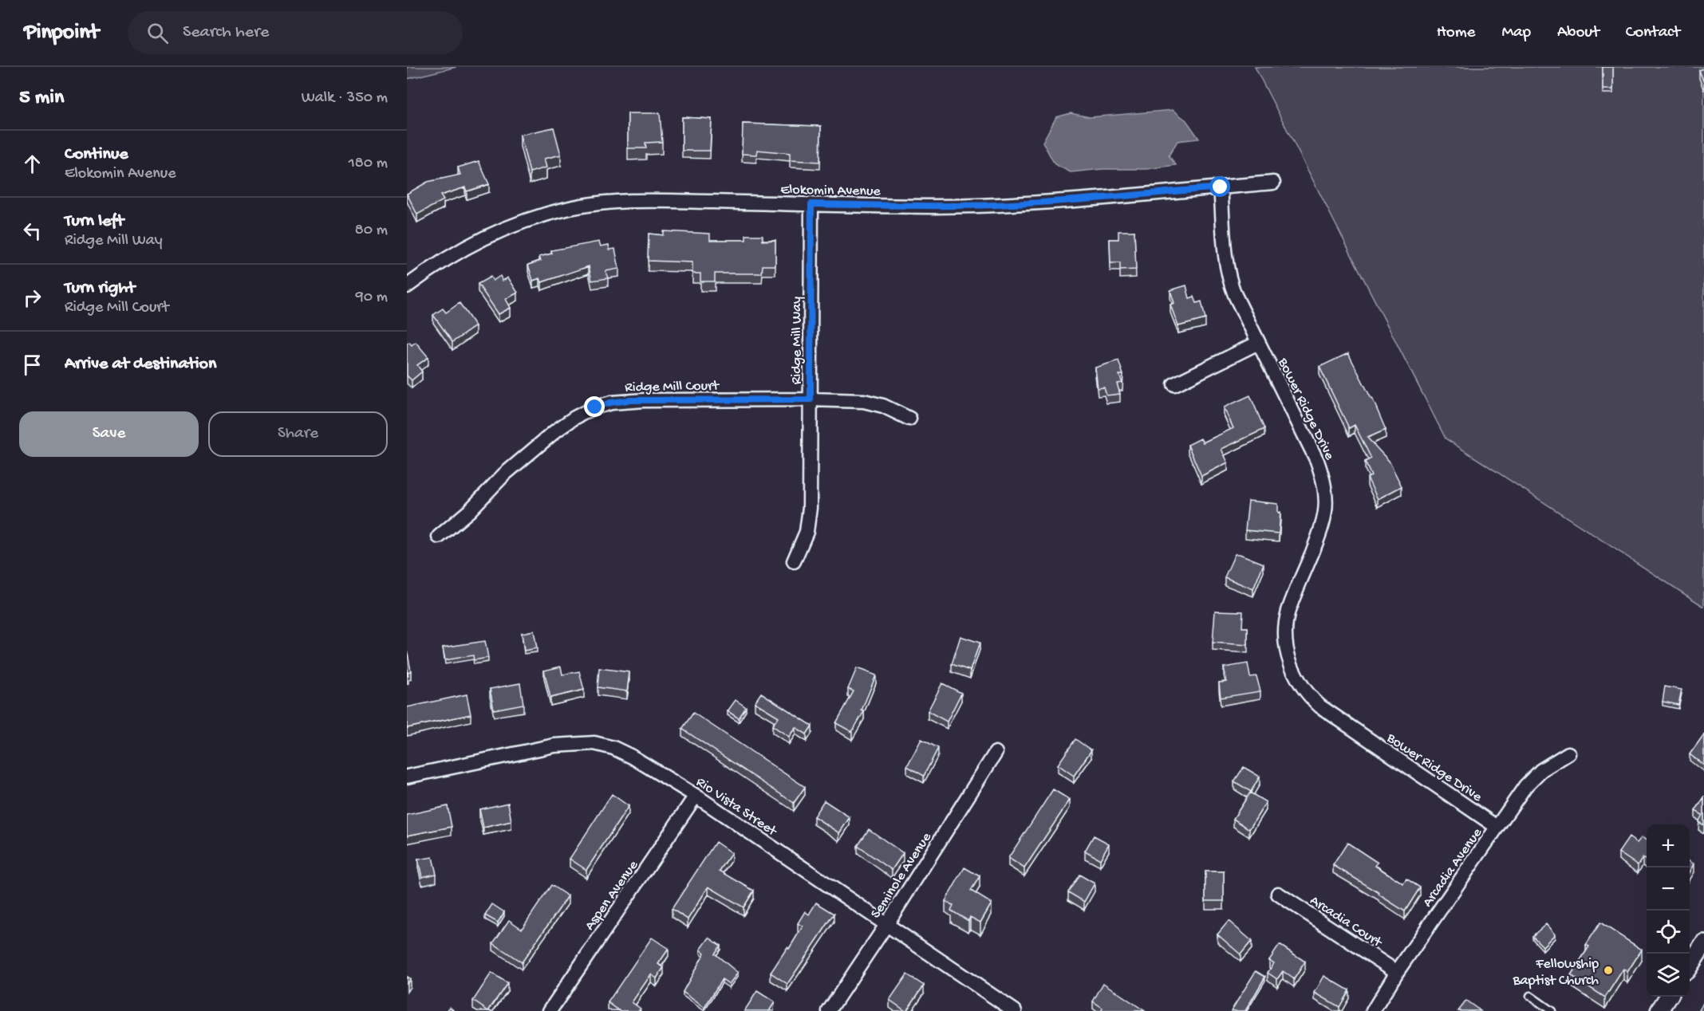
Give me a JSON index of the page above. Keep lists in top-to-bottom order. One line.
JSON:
{"streets":{"street":["Elokomin Avenue","Ridge Mill Way","Ridge Mill Court","Bower Ridge Drive","Rio Vista Street","Arcadia Avenue","Seminole Avenue","Aspen Avenue","Arcadia Court"]},"crossings":[["Elokomin Avenue","Ridge Mill Way"],["Elokomin Avenue","Bower Ridge Drive"],["Ridge Mill Way","Ridge Mill Court"],["Bower Ridge Drive","Arcadia Avenue"],["Rio Vista Street","Seminole Avenue"],["Rio Vista Street","Aspen Avenue"],["Arcadia Avenue","Arcadia Court"]],"places":["Fellowship Baptist Church"],"page":{"header":"Pinpoint","search":"Search here","nav":["Home","Map","About","Contact"],"heading":["5 min","Walk · 350 m"],"list":[["Continue","Elokomin Avenue","180 m"],["Turn left","Ridge Mill Way","80 m"],["Turn right","Ridge Mill Court","90 m"],"Arrive at destination"],"buttons":["Save","Share"],"map_buttons":["+","−"]}}
